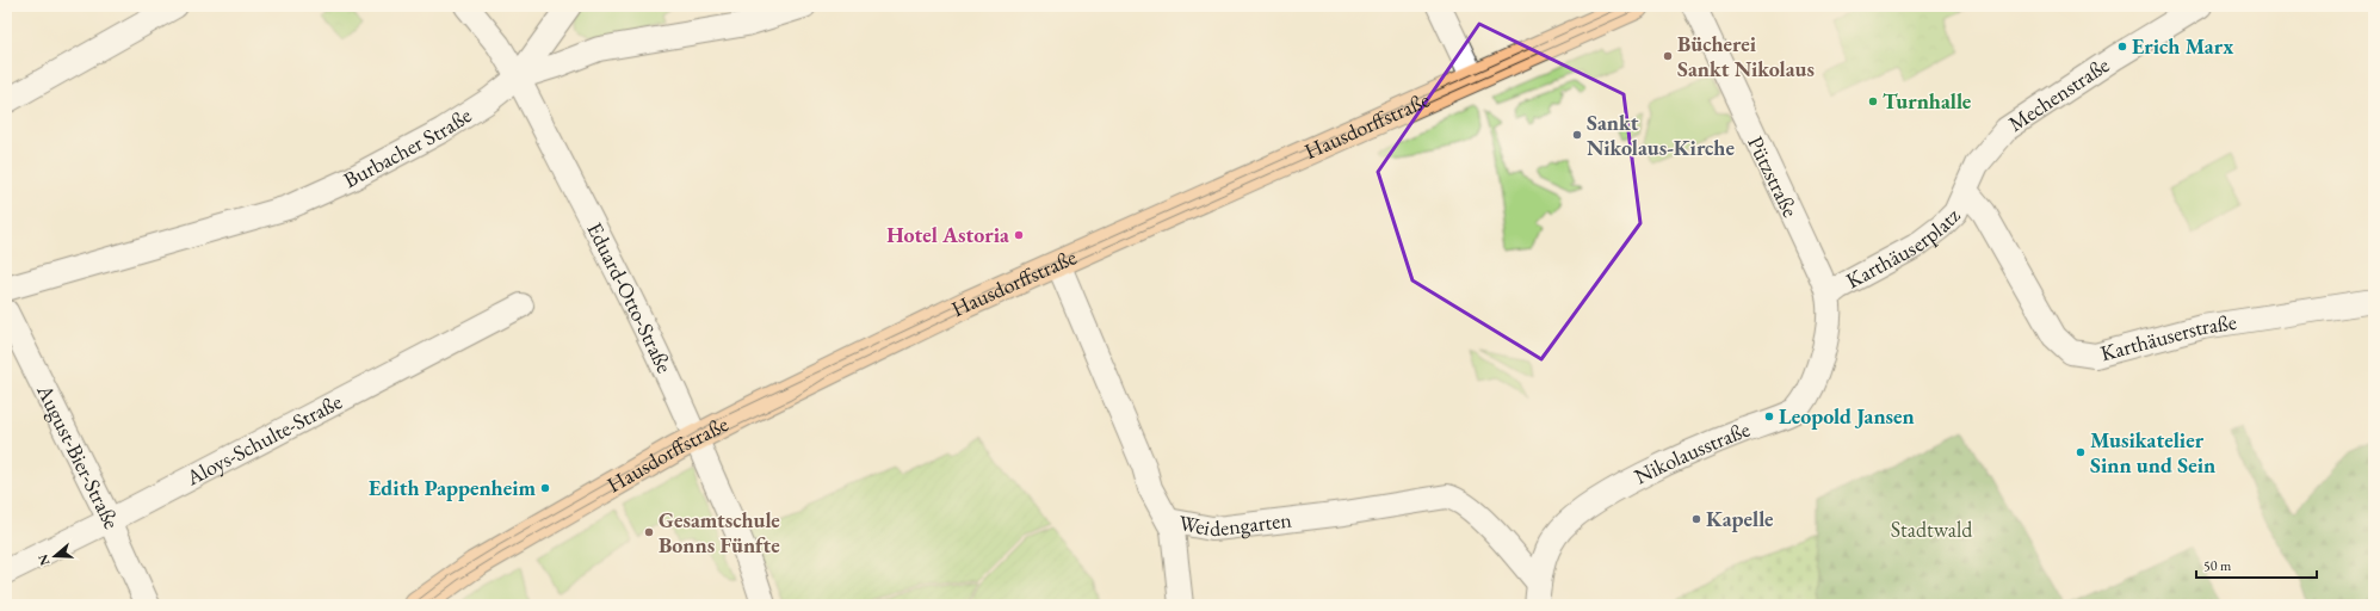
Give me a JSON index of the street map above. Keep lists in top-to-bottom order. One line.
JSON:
{"streets":{"main road":["Hausdorffstraße"],"street":["Mechenstraße","Burbacher Straße","Pützstraße","Karthäuserplatz","Eduard-Otto-Straße","Karthäuserstraße","Aloys-Schulte-Straße","Nikolausstraße","August-Bier-Straße","Weidengarten"]},"crossings":[["Mechenstraße","Karthäuserplatz"],["Mechenstraße","Karthäuserstraße"],["Hausdorffstraße","Eduard-Otto-Straße"],["Hausdorffstraße","Weidengarten"],["Burbacher Straße","Eduard-Otto-Straße"],["Pützstraße","Karthäuserplatz"],["Pützstraße","Nikolausstraße"],["Karthäuserplatz","Karthäuserstraße"],["Karthäuserplatz","Nikolausstraße"],["Aloys-Schulte-Straße","August-Bier-Straße"],["Nikolausstraße","Weidengarten"]],"parks":["Stadtwald"],"places":["Erich Marx","Bücherei Sankt Nikolaus","Turnhalle","Sankt Nikolaus-Kirche","Hotel Astoria","Leopold Jansen","Musikatelier Sinn und Sein","Edith Pappenheim","Kapelle","Gesamtschule Bonns Fünfte"],"scale_bar":"50 m","north":"left"}
